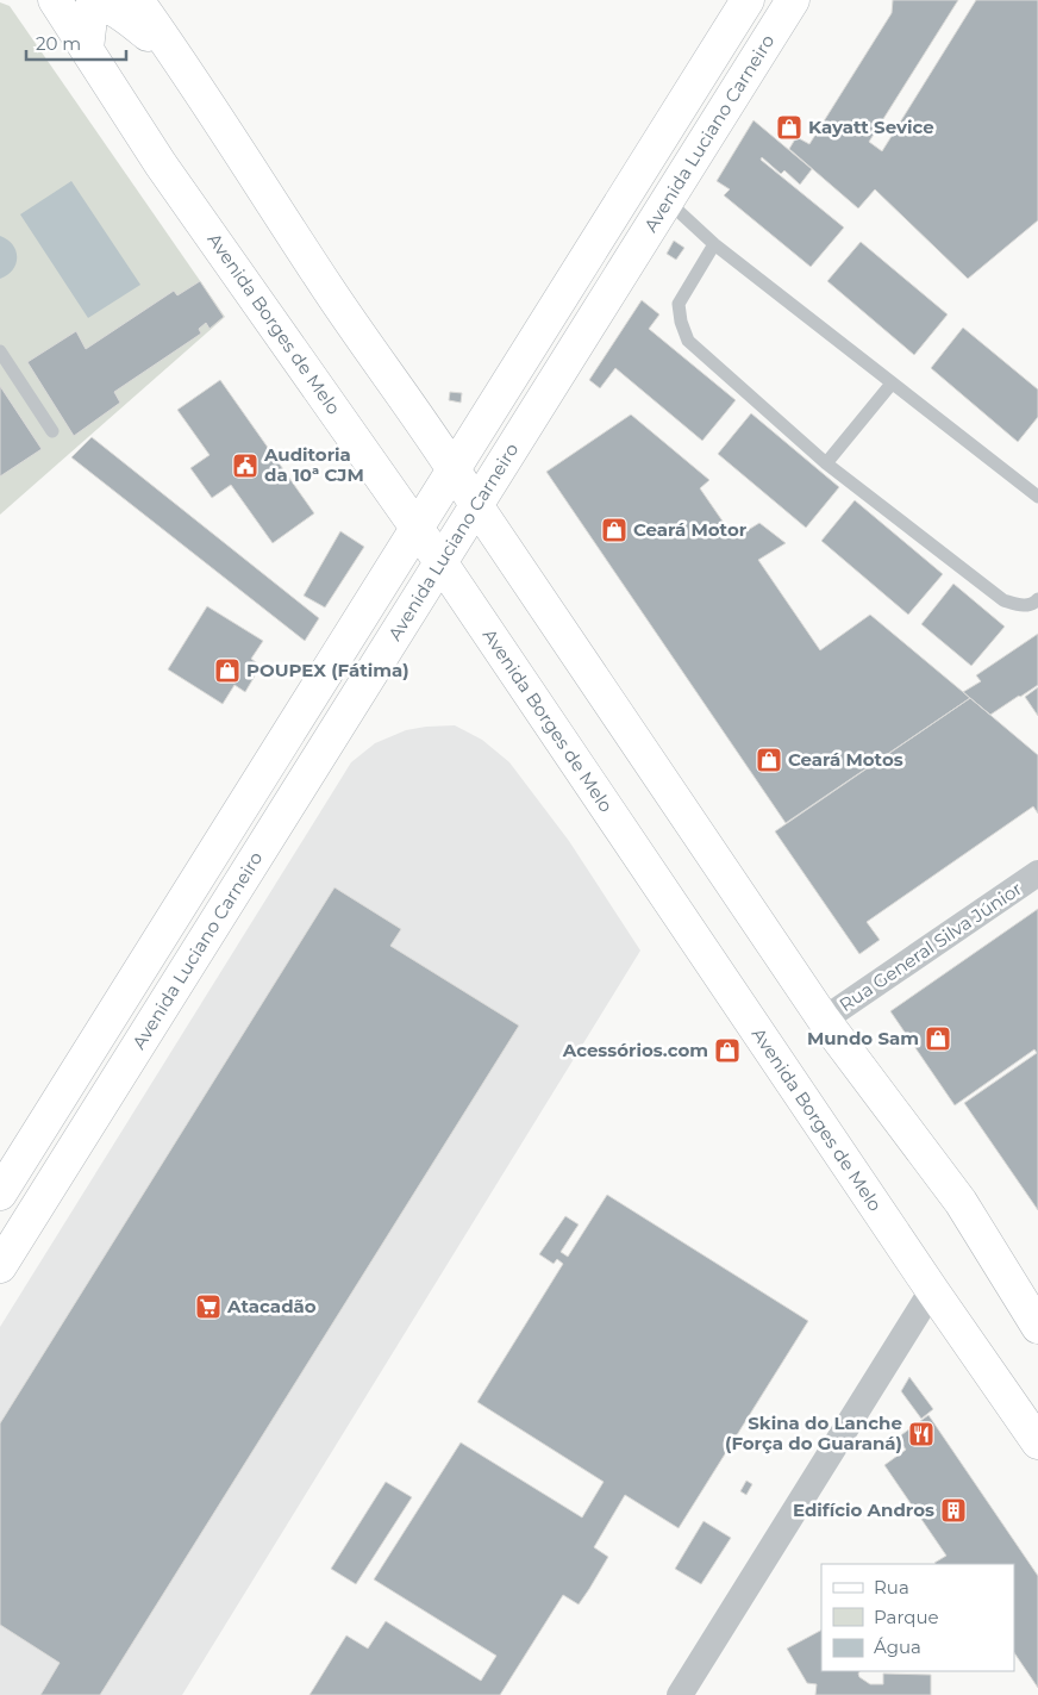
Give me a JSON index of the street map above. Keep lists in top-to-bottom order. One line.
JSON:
{"streets":{"main road":["Avenida Luciano Carneiro","Avenida Borges de Melo"],"street":["Rua General Silva Júnior"]},"crossings":[["Avenida Luciano Carneiro","Avenida Borges de Melo"]],"places":{"shop":["Kayatt Sevice","Ceará Motor","POUPEX (Fátima)","Ceará Motos","Mundo Sam","Acessórios.com"],"public building":["Auditoria da 10ª CJM"],"supermarket":["Atacadão"],"restaurant":["Skina do Lanche (Força do Guaraná)"],"building":["Edifício Andros"]},"legend":["Rua","Parque","Água"],"scale_bar":"20 m"}
